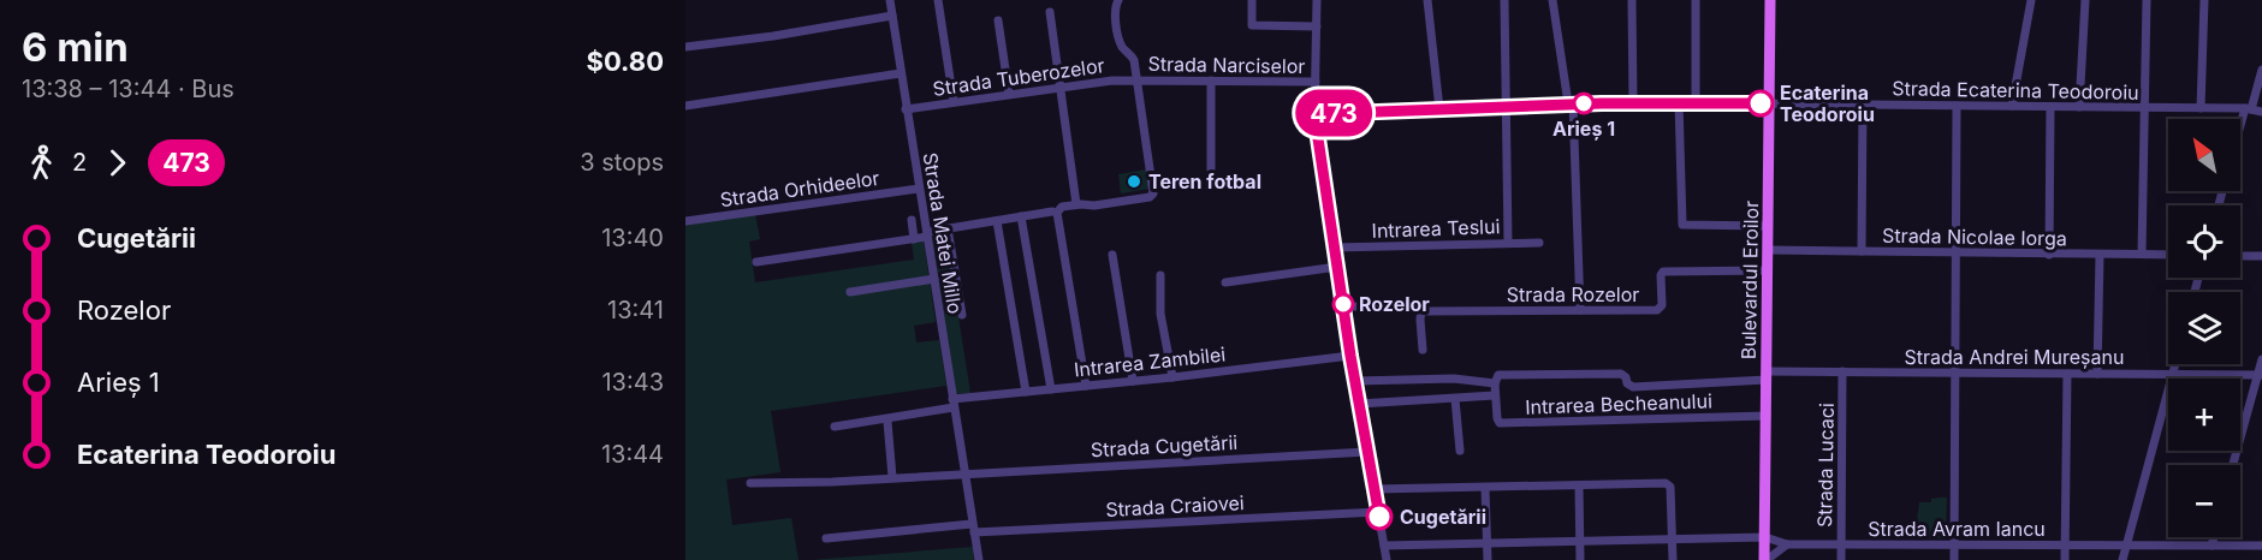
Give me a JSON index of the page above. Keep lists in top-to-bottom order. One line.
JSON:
{"streets":{"main road":["Bulevardul Eroilor"],"street":["Strada Narciselor","Strada Tuberozelor","Strada Ecaterina Teodoroiu","Strada Orhideelor","Intrarea Teslui","Strada Matei Millo","Strada Nicolae Iorga","Strada Rozelor","Strada Andrei Mureșanu","Intrarea Zambilei","Intrarea Becheanului","Strada Cugetării","Strada Lucaci","Strada Craiovei","Strada Avram Iancu"]},"crossings":[["Strada Narciselor","Strada Tuberozelor"],["Strada Tuberozelor","Strada Matei Millo"],["Strada Ecaterina Teodoroiu","Bulevardul Eroilor"],["Strada Orhideelor","Strada Matei Millo"],["Strada Matei Millo","Intrarea Zambilei"],["Strada Matei Millo","Strada Cugetării"],["Strada Matei Millo","Strada Craiovei"],["Strada Nicolae Iorga","Bulevardul Eroilor"],["Bulevardul Eroilor","Strada Rozelor"],["Bulevardul Eroilor","Strada Andrei Mureșanu"],["Bulevardul Eroilor","Intrarea Becheanului"],["Bulevardul Eroilor","Strada Avram Iancu"],["Strada Andrei Mureșanu","Intrarea Becheanului"],["Strada Andrei Mureșanu","Strada Lucaci"],["Strada Lucaci","Strada Avram Iancu"]],"places":["Arieș 1","Ecaterina Teodoroiu","Teren fotbal","Rozelor","Cugetării"],"lines":["bus line 473"],"north":"top left","page":{"heading":["6 min","13:38 – 13:44 · Bus","$0.80"],"on_map":"473","map_buttons":["+","−"],"legs":["2","473","3 stops"],"list":[{"name":"Cugetării","value":"13:40"},{"name":"Rozelor","value":"13:41"},{"name":"Arieș 1","value":"13:43"},{"name":"Ecaterina Teodoroiu","value":"13:44"}]}}
